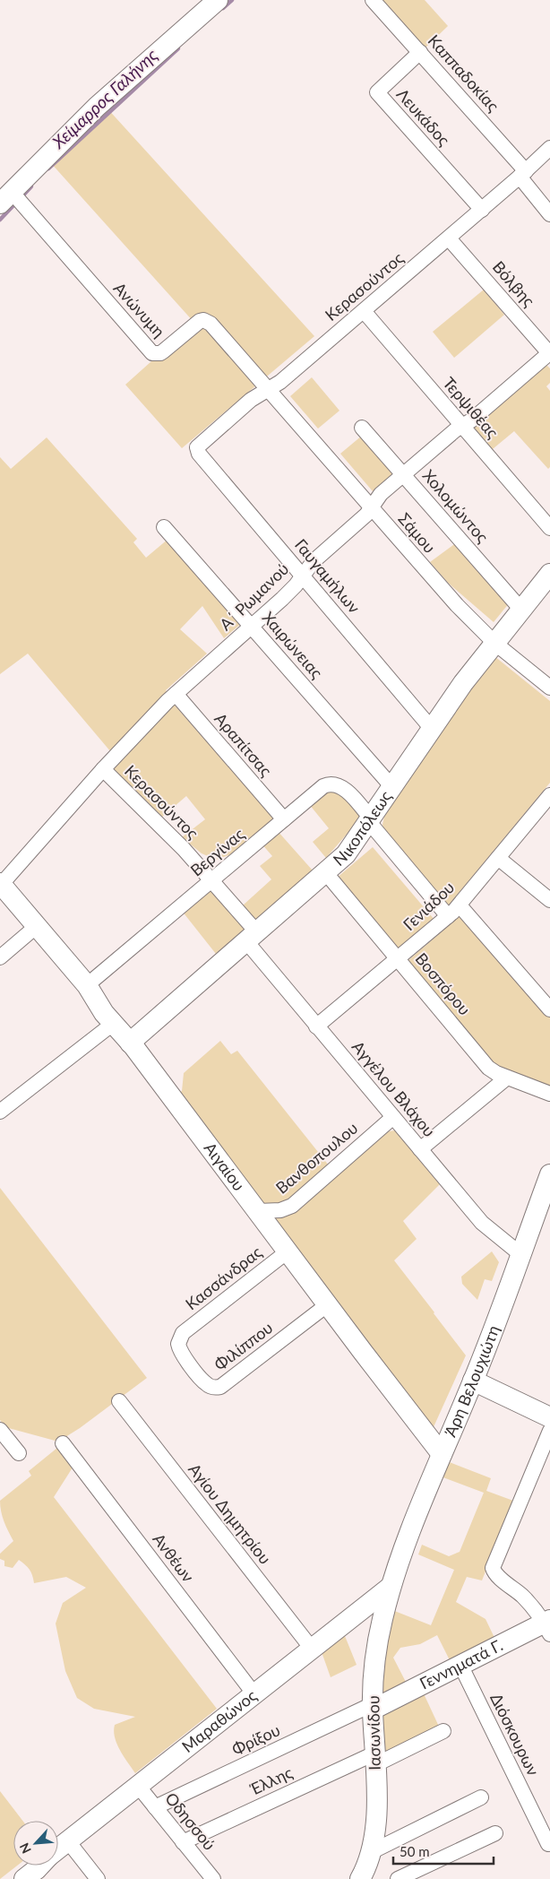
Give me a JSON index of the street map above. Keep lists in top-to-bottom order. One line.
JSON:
{"streets":{"street":["Καππαδοκίας","Λευκάδος","Βόλβης","Κερασούντος","Ανώνυμη","Τερψιθέας","Χολομώντος","Σάμου","Γαυγαμήλων","Α΄ Ρωμανού","Χαιρώνειας","Αραπίτσας","Νικοπόλεως","Βεργίνας","Γενιάδου","Βοσπόρου","Αγγέλου Βλάχου","Βανθοπουλου","Αιγαίου","Κασσάνδρας","Φιλίππου","Άρη Βελουχιώτη","Αγίου Δημητρίου","Ανθέων","Γεννηματά Γ.","Μαραθώνος","Ιασωνίδου","Διόσκουρων","Φρίξου","Έλλης","Οδησσού"]},"crossings":[["Καππαδοκίας","Λευκάδος"],["Καππαδοκίας","Κερασούντος"],["Λευκάδος","Κερασούντος"],["Βόλβης","Κερασούντος"],["Βόλβης","Α΄ Ρωμανού"],["Κερασούντος","Ανώνυμη"],["Κερασούντος","Τερψιθέας"],["Κερασούντος","Σάμου"],["Κερασούντος","Γαυγαμήλων"],["Κερασούντος","Α΄ Ρωμανού"],["Κερασούντος","Νικοπόλεως"],["Κερασούντος","Βεργίνας"],["Κερασούντος","Αγγέλου Βλάχου"],["Ανώνυμη","Σάμου"],["Τερψιθέας","Α΄ Ρωμανού"],["Χολομώντος","Α΄ Ρωμανού"],["Χολομώντος","Νικοπόλεως"],["Σάμου","Α΄ Ρωμανού"],["Σάμου","Νικοπόλεως"],["Γαυγαμήλων","Α΄ Ρωμανού"],["Γαυγαμήλων","Νικοπόλεως"],["Α΄ Ρωμανού","Χαιρώνειας"],["Α΄ Ρωμανού","Αραπίτσας"],["Α΄ Ρωμανού","Αιγαίου"],["Χαιρώνειας","Νικοπόλεως"],["Αραπίτσας","Βεργίνας"],["Νικοπόλεως","Βεργίνας"],["Νικοπόλεως","Βοσπόρου"],["Νικοπόλεως","Αγγέλου Βλάχου"],["Νικοπόλεως","Αιγαίου"],["Βεργίνας","Αιγαίου"],["Γενιάδου","Βοσπόρου"],["Γενιάδου","Αγγέλου Βλάχου"],["Αγγέλου Βλάχου","Βανθοπουλου"],["Αγγέλου Βλάχου","Άρη Βελουχιώτη"],["Βανθοπουλου","Αιγαίου"],["Αιγαίου","Κασσάνδρας"],["Αιγαίου","Φιλίππου"],["Αιγαίου","Άρη Βελουχιώτη"],["Κασσάνδρας","Φιλίππου"],["Άρη Βελουχιώτη","Μαραθώνος"],["Άρη Βελουχιώτη","Ιασωνίδου"],["Αγίου Δημητρίου","Μαραθώνος"],["Ανθέων","Μαραθώνος"],["Γεννηματά Γ.","Ιασωνίδου"],["Γεννηματά Γ.","Διόσκουρων"],["Γεννηματά Γ.","Φρίξου"],["Μαραθώνος","Ιασωνίδου"],["Μαραθώνος","Οδησσού"],["Ιασωνίδου","Φρίξου"],["Ιασωνίδου","Έλλης"],["Φρίξου","Οδησσού"],["Έλλης","Οδησσού"]],"water":["Χείμαρρος Γαλήνης"],"scale_bar":"50 m","north":"bottom left"}
